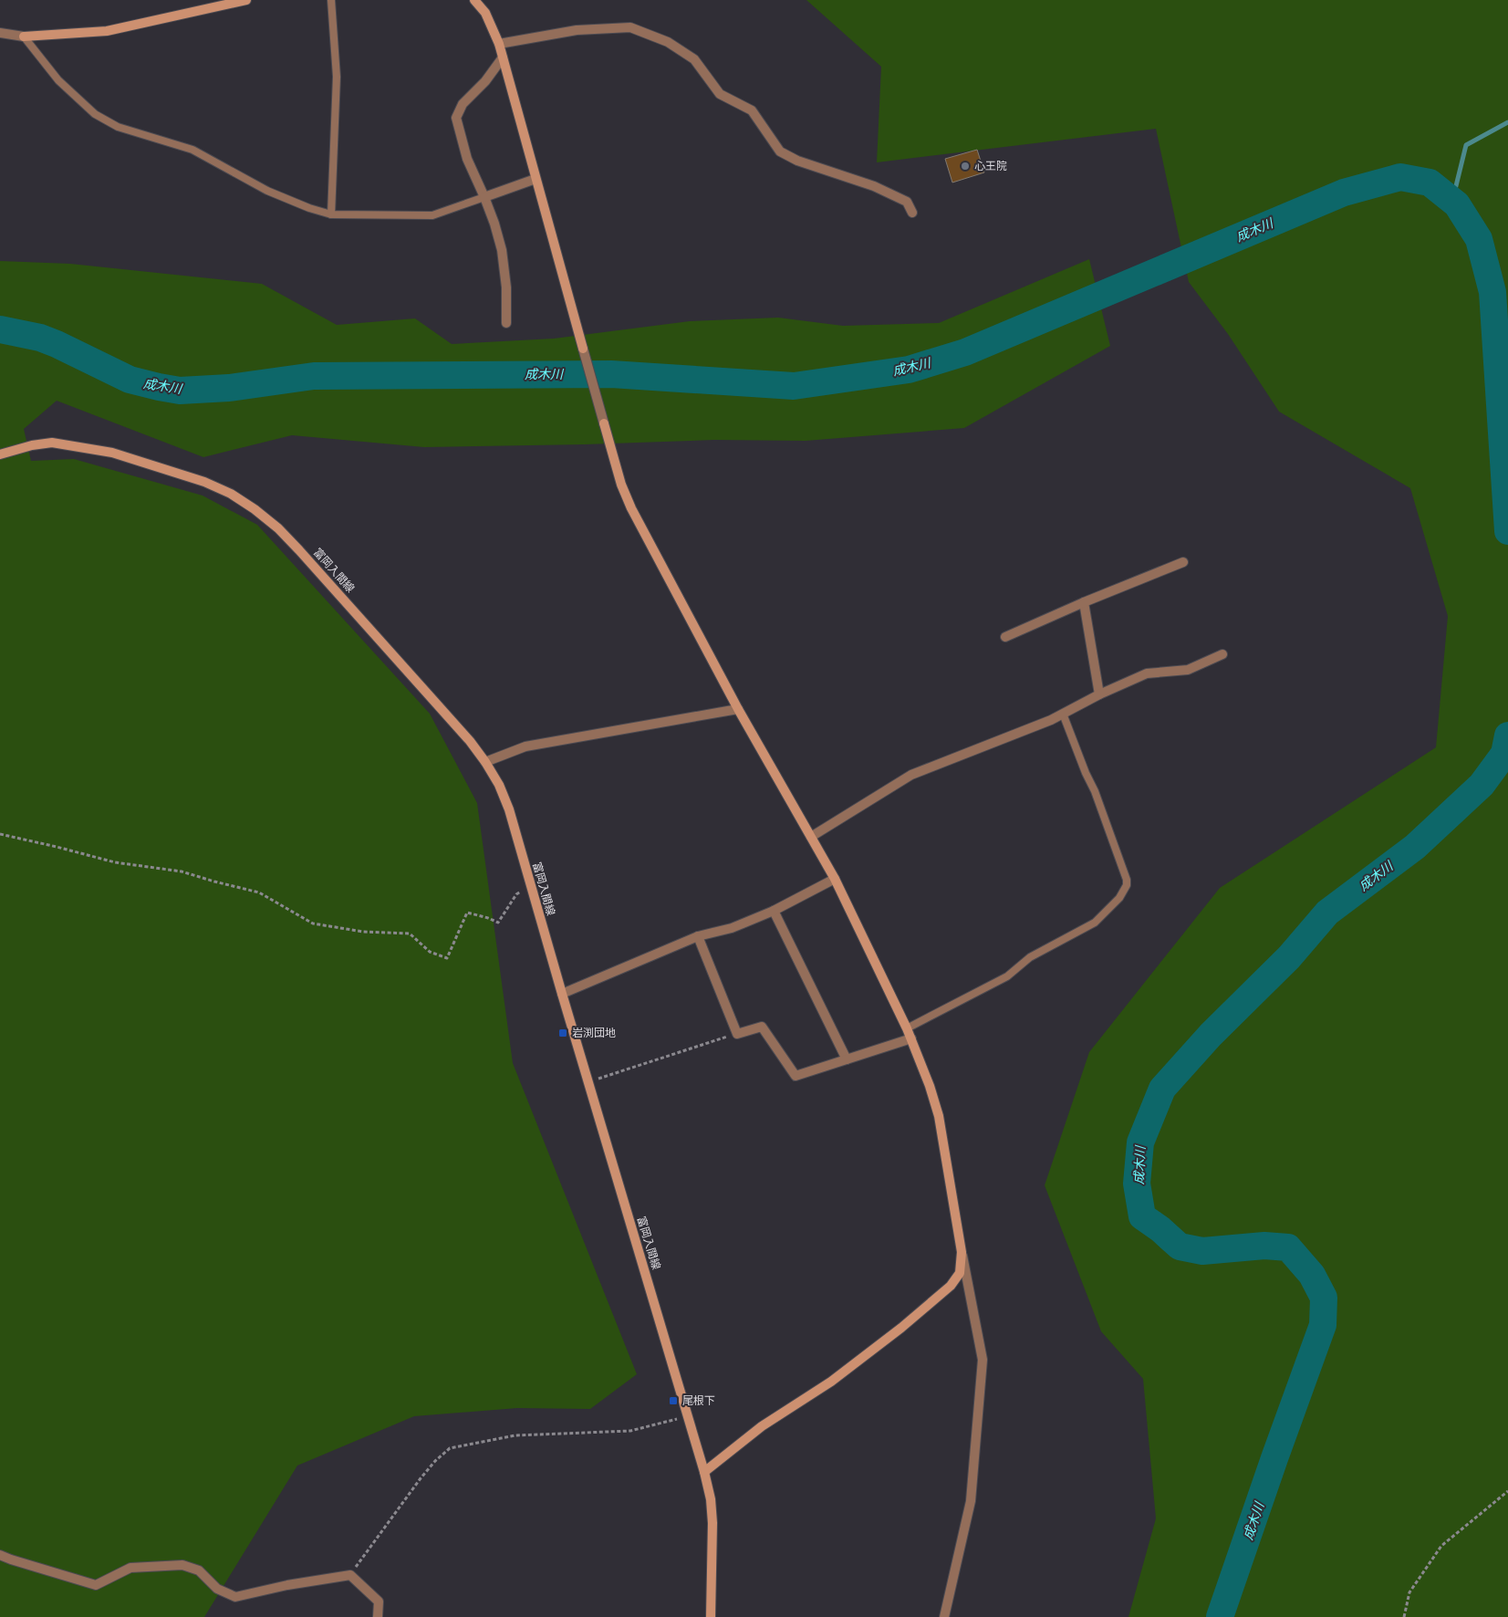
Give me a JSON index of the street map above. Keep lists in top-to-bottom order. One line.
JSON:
{"streets":{"street":["富岡入間線"]},"water":["成木川"],"places":{"other":["心王院"],"transit":["岩渕団地","尾根下"]}}
